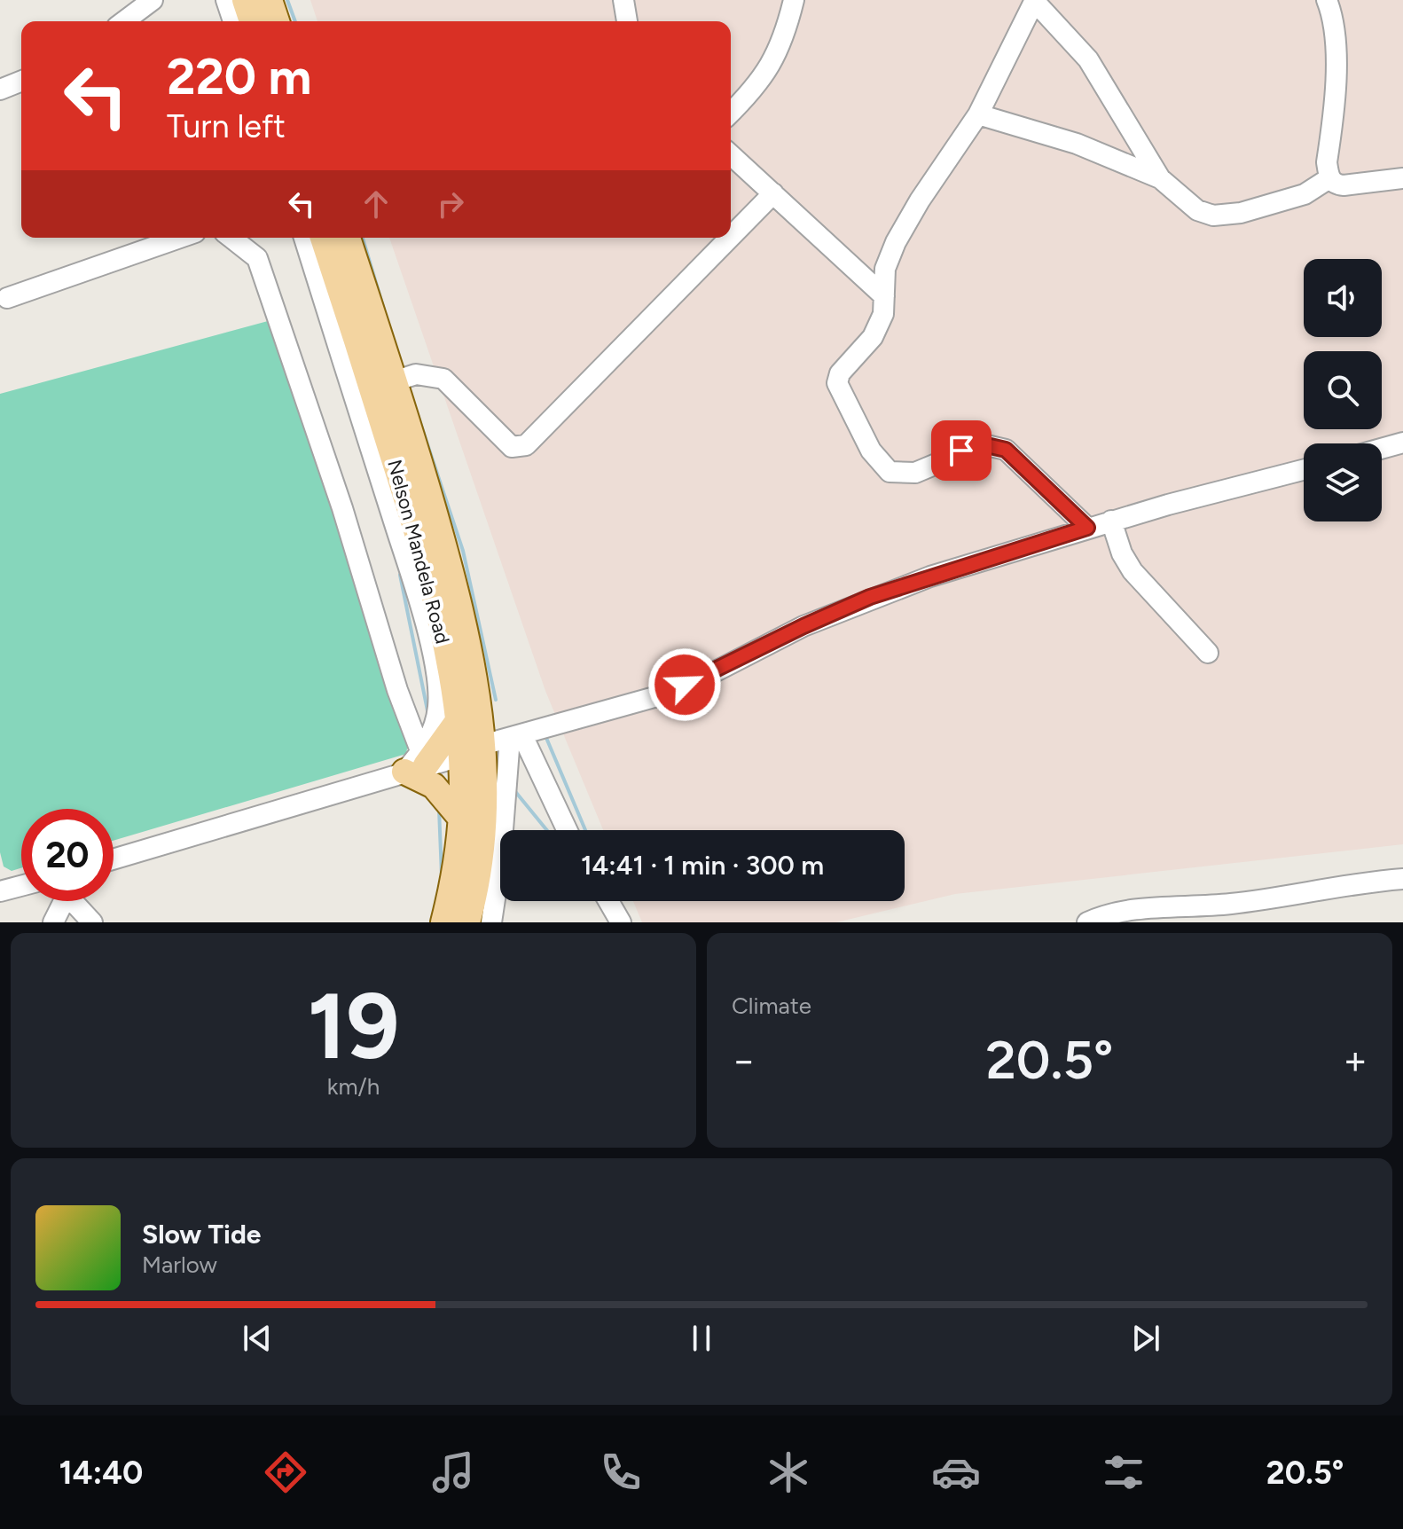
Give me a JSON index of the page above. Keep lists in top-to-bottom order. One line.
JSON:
{"streets":{"main road":["Nelson Mandela Road"]},"page":{"turn":["220 m","Turn left"],"limit":"20","trip":"14:41 · 1 min · 300 m","tile":[["19","km/h"],"Climate"],"heat":["−","20.5°","+"],"song":["Slow Tide","Marlow"],"tabs":["14:40","20.5°"]}}
